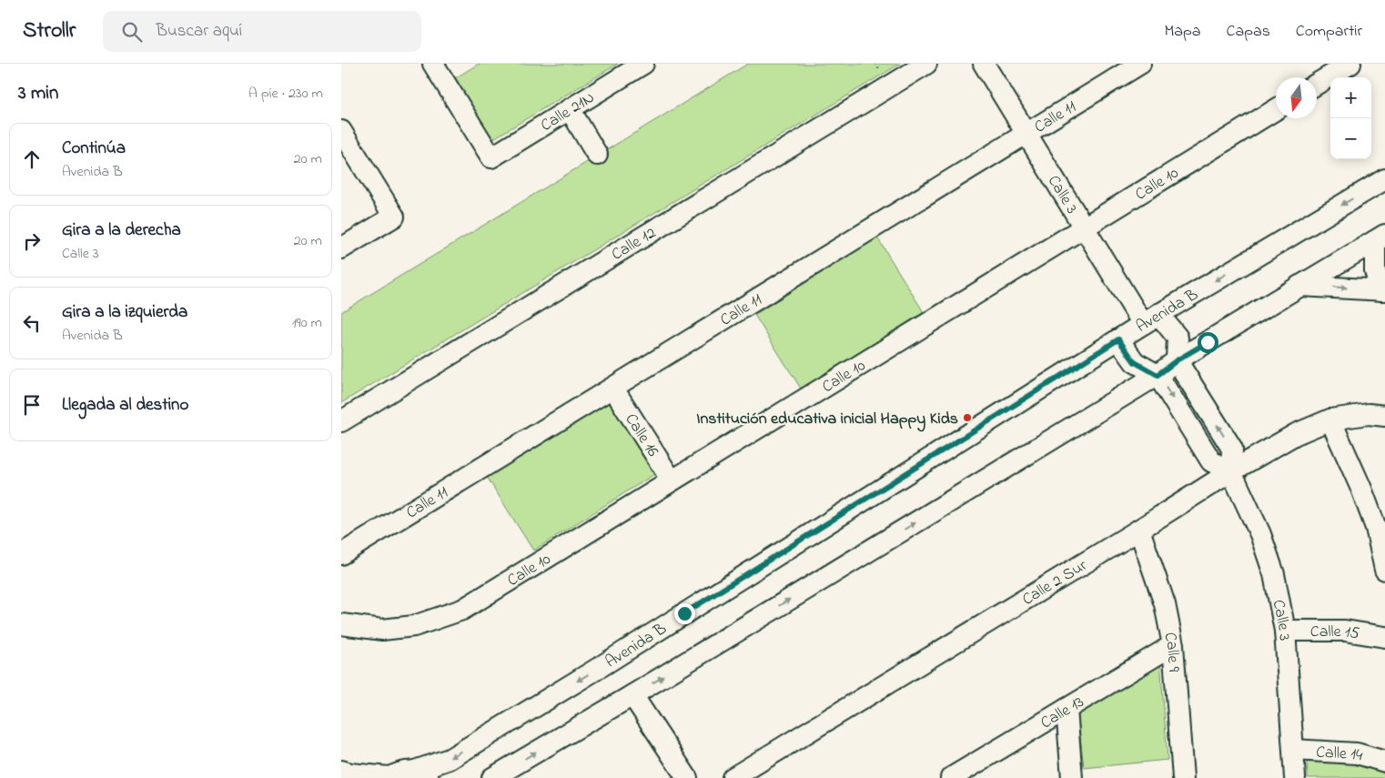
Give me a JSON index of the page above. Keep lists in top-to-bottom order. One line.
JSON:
{"streets":{"street":["Calle 21N","Calle 11","Calle 10","Calle 3","Calle 12","Avenida B","Calle 16","Calle 2 Sur","Calle 15","Calle 9","Calle 13","Calle 14"]},"crossings":[["Calle 11","Calle 3"],["Calle 11","Calle 16"],["Calle 10","Calle 3"],["Calle 10","Calle 16"],["Calle 3","Avenida B"],["Calle 3","Calle 2 Sur"],["Calle 3","Calle 15"],["Calle 3","Calle 14"],["Calle 2 Sur","Calle 9"],["Calle 9","Calle 13"]],"places":["Institución educativa inicial Happy Kids"],"north":"bottom","page":{"header":"Strollr","search":"Buscar aquí","nav":["Mapa","Capas","Compartir"],"heading":["3 min","A pie · 230 m"],"map_buttons":["+","−"],"list":[["Continúa","Avenida B","20 m"],["Gira a la derecha","Calle 3","20 m"],["Gira a la izquierda","Avenida B","190 m"],"Llegada al destino"]}}
